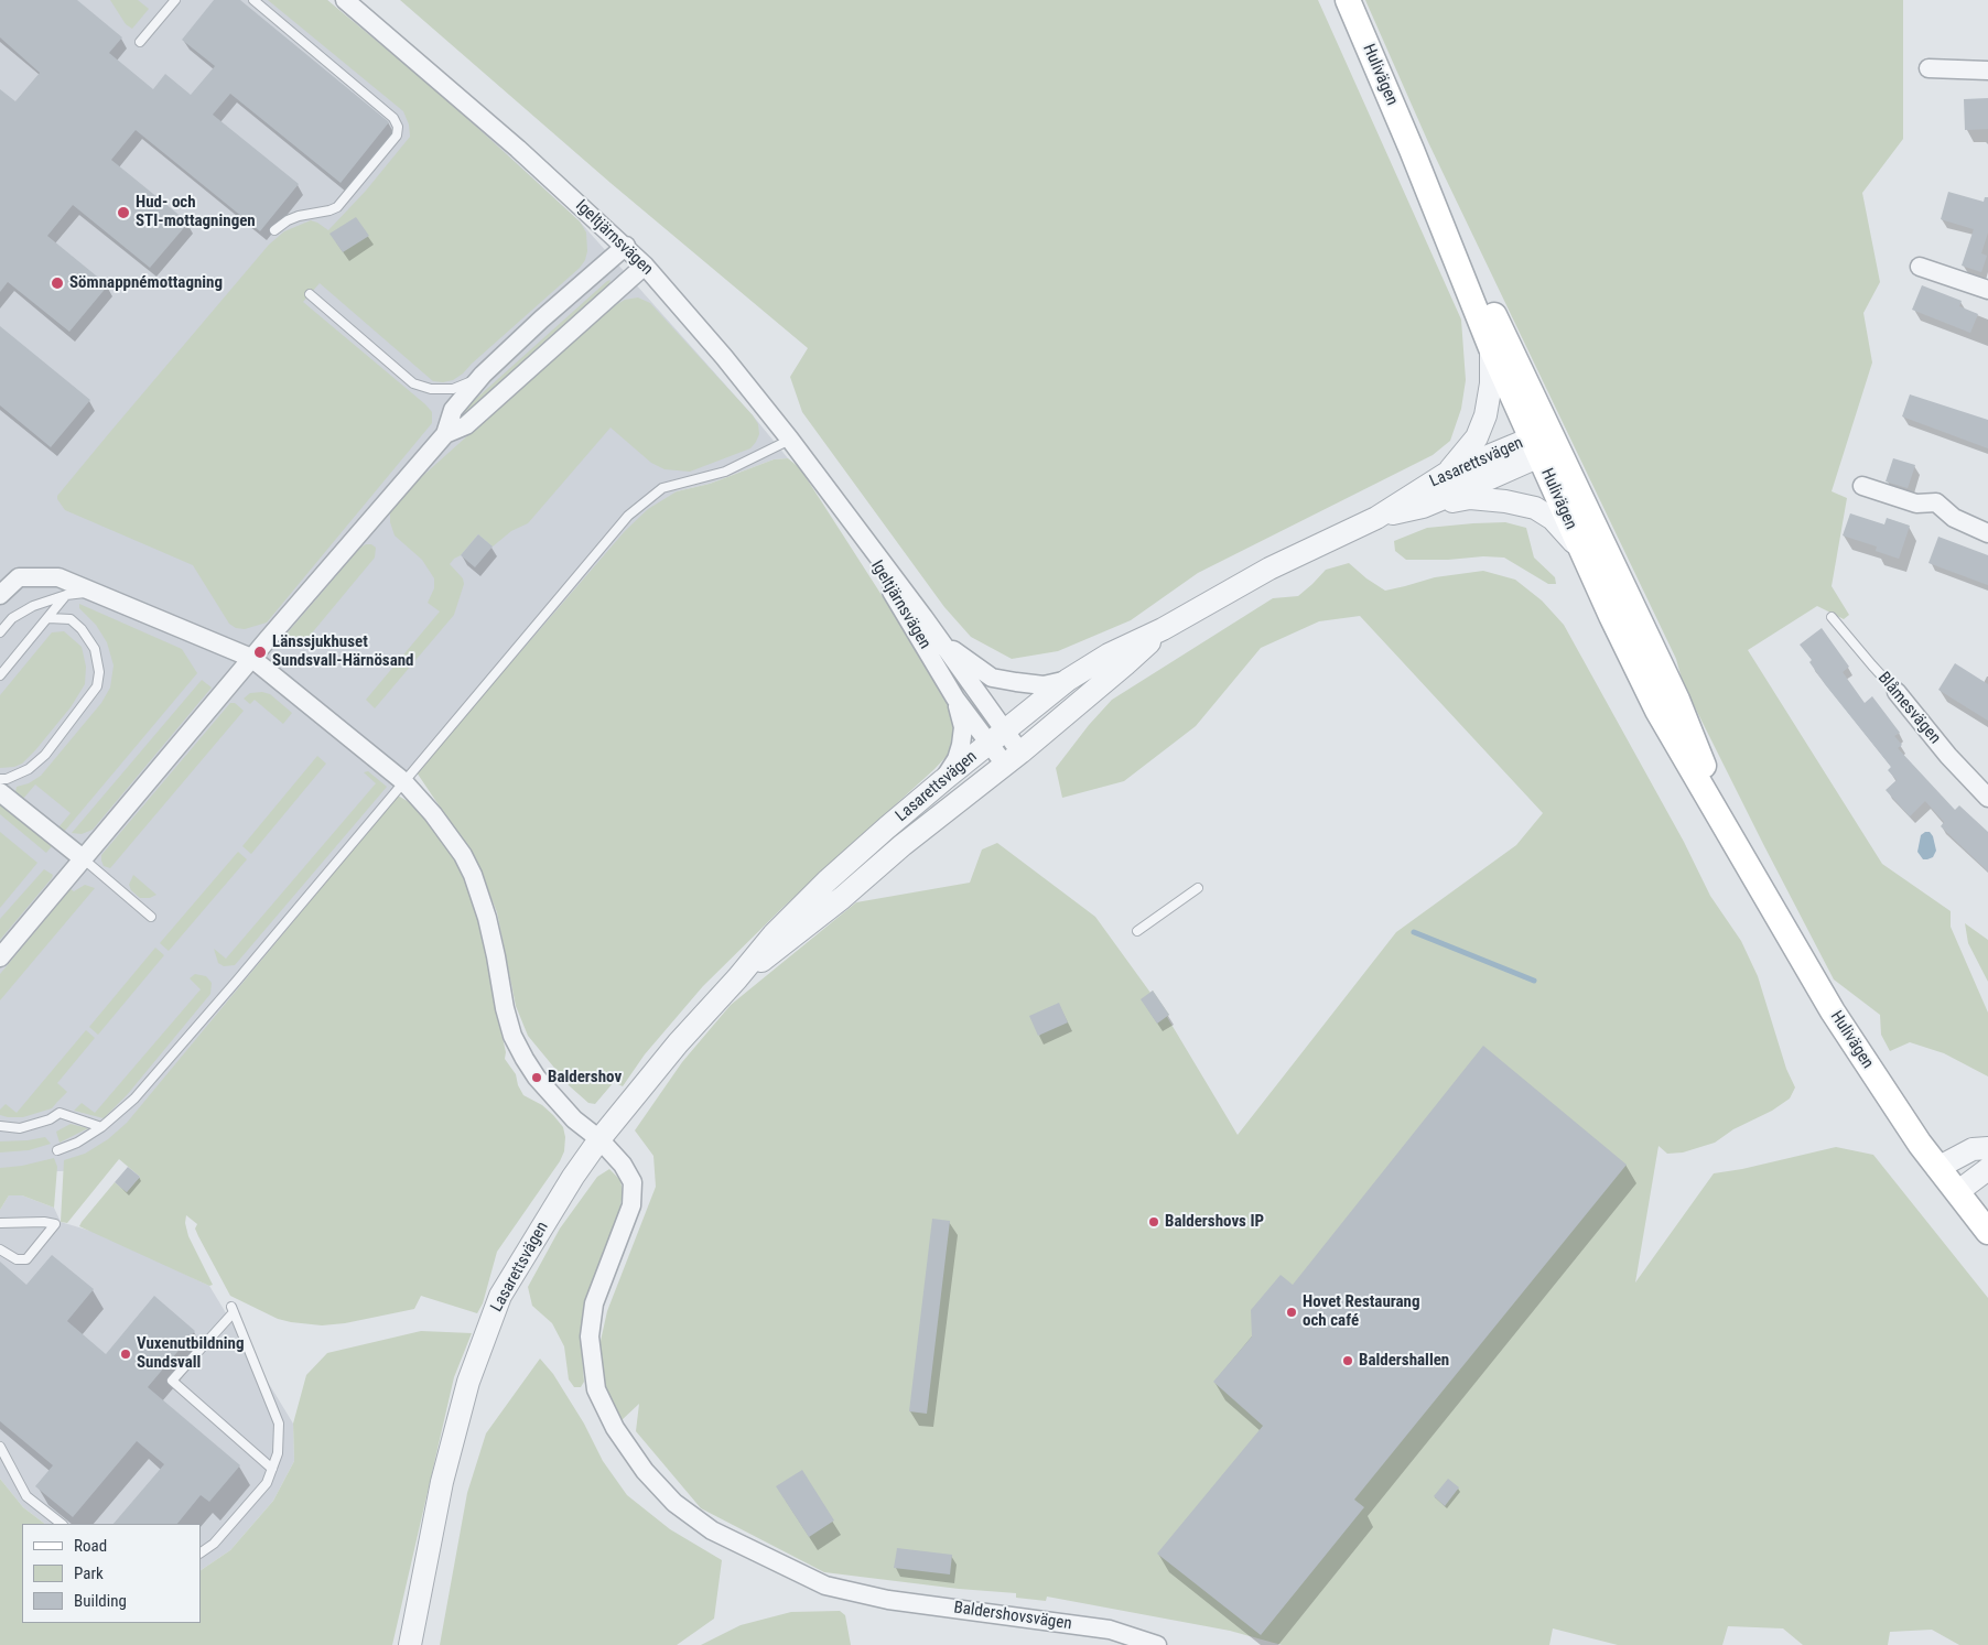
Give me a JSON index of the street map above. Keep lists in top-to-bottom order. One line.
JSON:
{"streets":{"main road":["Hulivägen"],"street":["Igeltjärnsvägen","Lasarettsvägen","Blåmesvägen","Baldershovsvägen"]},"crossings":[["Hulivägen","Lasarettsvägen"],["Igeltjärnsvägen","Lasarettsvägen"],["Lasarettsvägen","Baldershovsvägen"]],"places":["Hud- och STI-mottagningen","Sömnappnémottagning","Länssjukhuset Sundsvall-Härnösand","Baldershov","Baldershovs IP","Hovet Restaurang och café","Vuxenutbildning Sundsvall","Baldershallen"],"legend":["Road","Park","Building"]}
